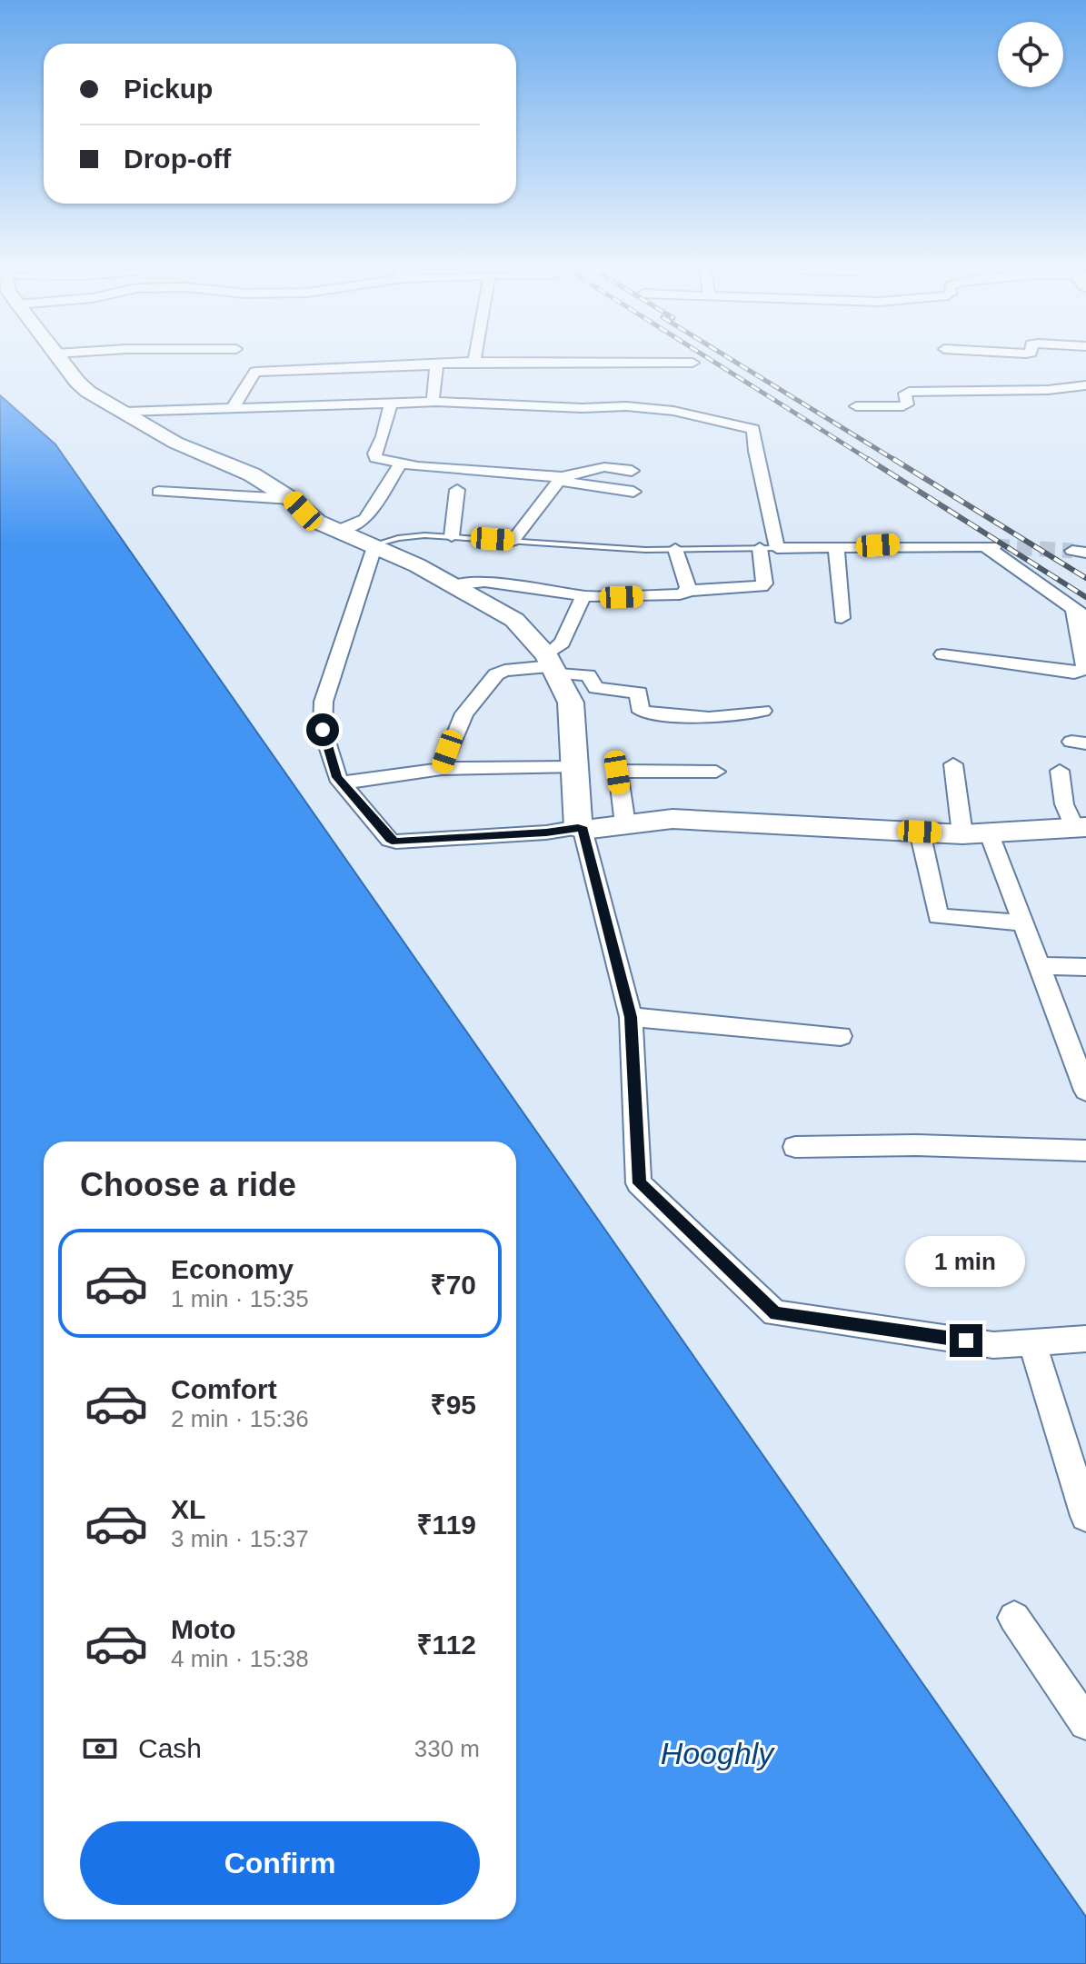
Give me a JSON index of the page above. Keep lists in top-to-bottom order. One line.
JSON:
{"water":["Hooghly"],"page":{"banner":["Pickup","Drop-off"],"heading":"Choose a ride","list":[{"name":"Economy","note":"1 min · 15:35","value":"₹70"},{"name":"Comfort","note":"2 min · 15:36","value":"₹95"},{"name":"XL","note":"3 min · 15:37","value":"₹119"},{"name":"Moto","note":"4 min · 15:38","value":"₹112"}],"bubble":"1 min","pay":["Cash","330 m"],"buttons":"Confirm"}}
